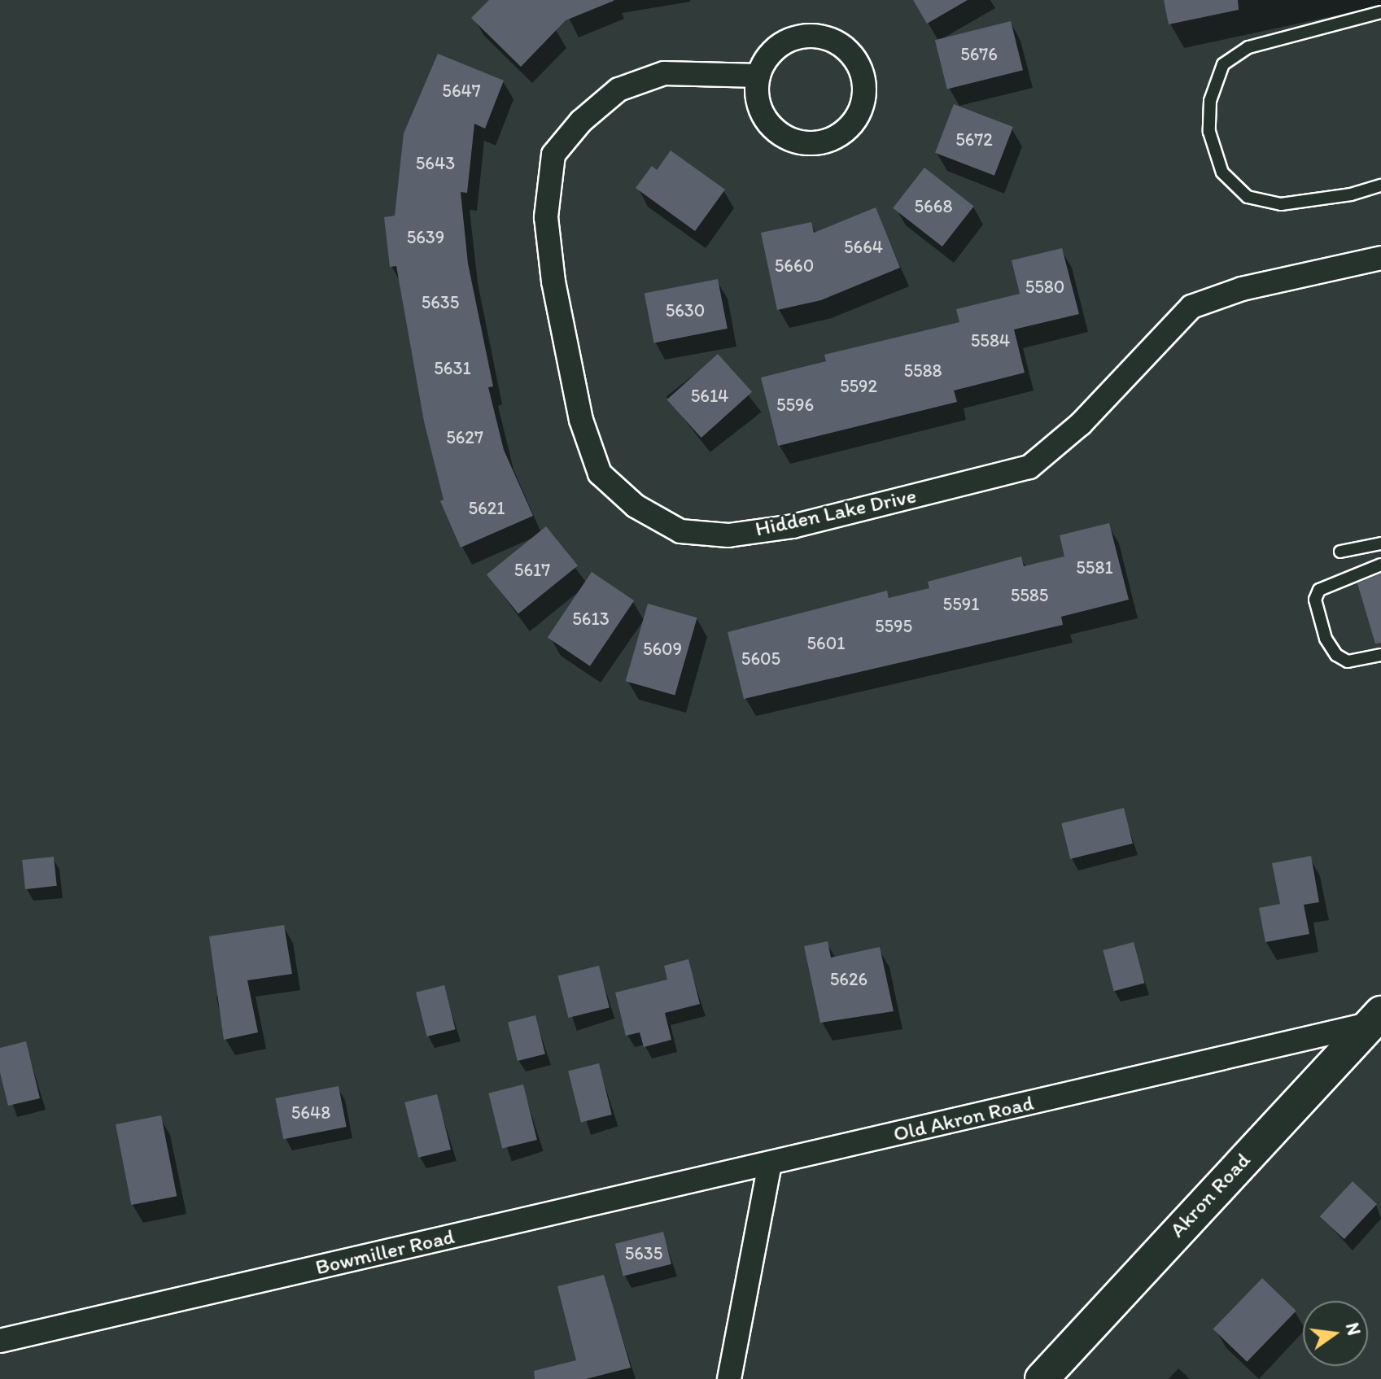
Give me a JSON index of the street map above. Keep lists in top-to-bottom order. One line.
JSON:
{"streets":{"main road":["Akron Road"],"street":["Hidden Lake Drive","Old Akron Road","Bowmiller Road"]},"crossings":[["Old Akron Road","Akron Road"],["Old Akron Road","Bowmiller Road"]],"house_numbers":["5676","5647","5672","5643","5668","5639","5664","5660","5580","5635","5630","5584","5631","5588","5592","5614","5596","5627","5621","5581","5617","5585","5591","5613","5595","5601","5609","5605","5626","5648","5635"],"north":"right"}
